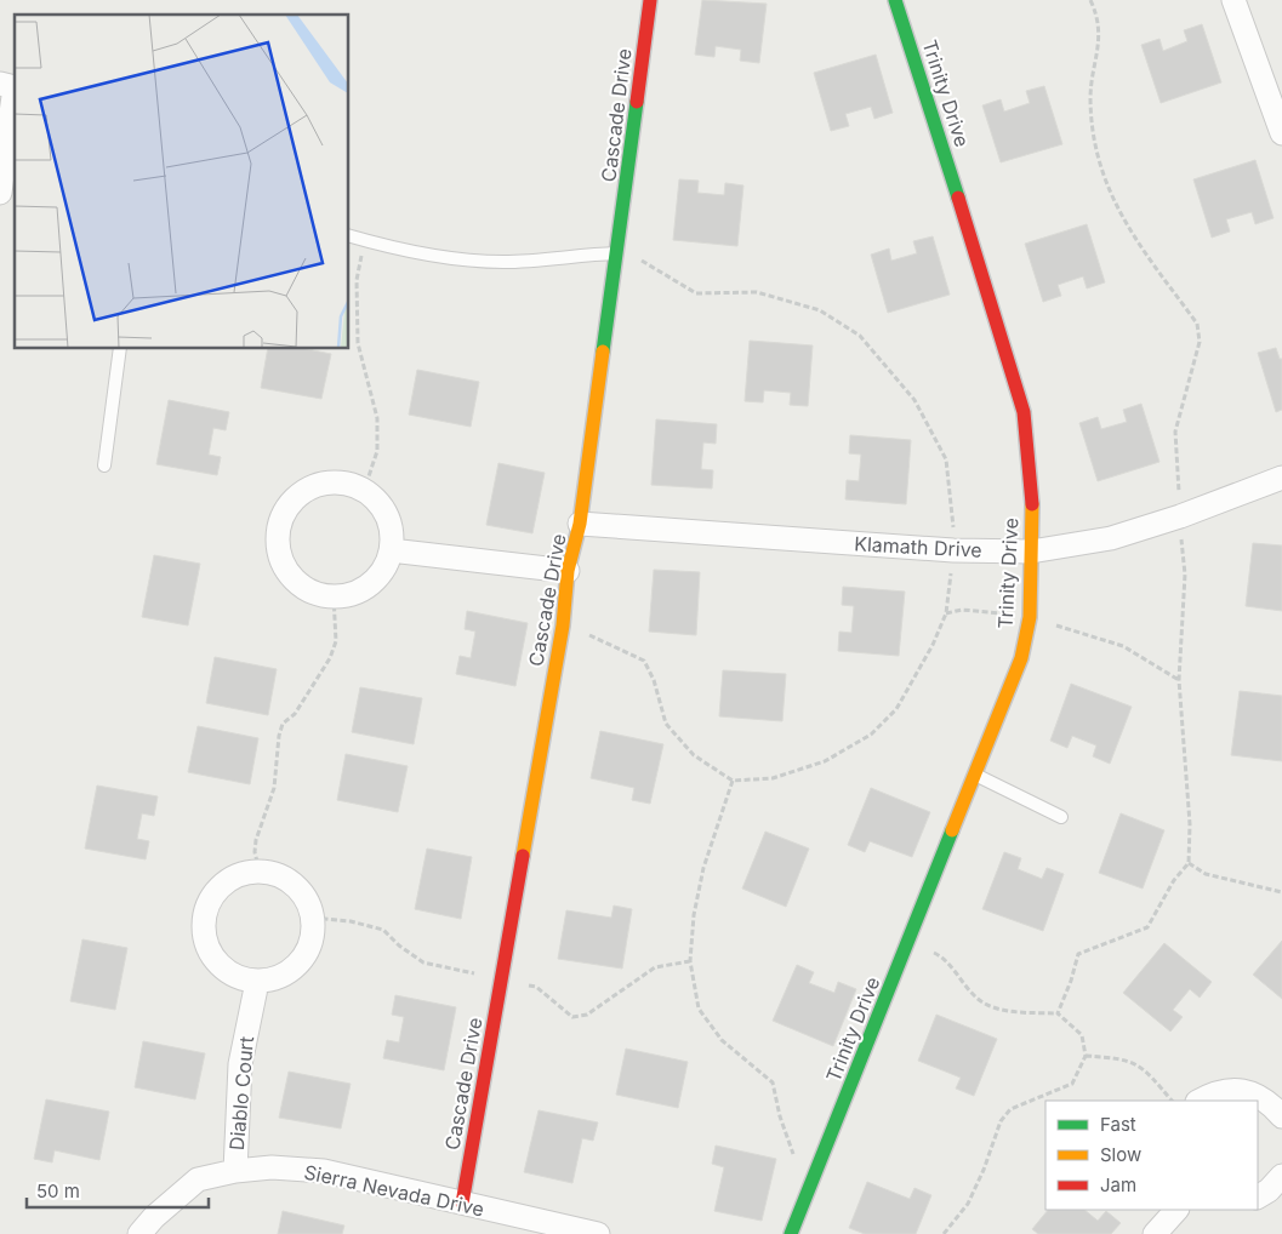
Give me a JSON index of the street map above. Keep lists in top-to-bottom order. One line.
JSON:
{"streets":{"street":["Trinity Drive","Cascade Drive","Klamath Drive","Diablo Court","Sierra Nevada Drive"]},"crossings":[["Trinity Drive","Klamath Drive"],["Cascade Drive","Klamath Drive"],["Cascade Drive","Sierra Nevada Drive"],["Diablo Court","Sierra Nevada Drive"]],"legend":["Fast","Slow","Jam"],"scale_bar":"50 m"}
